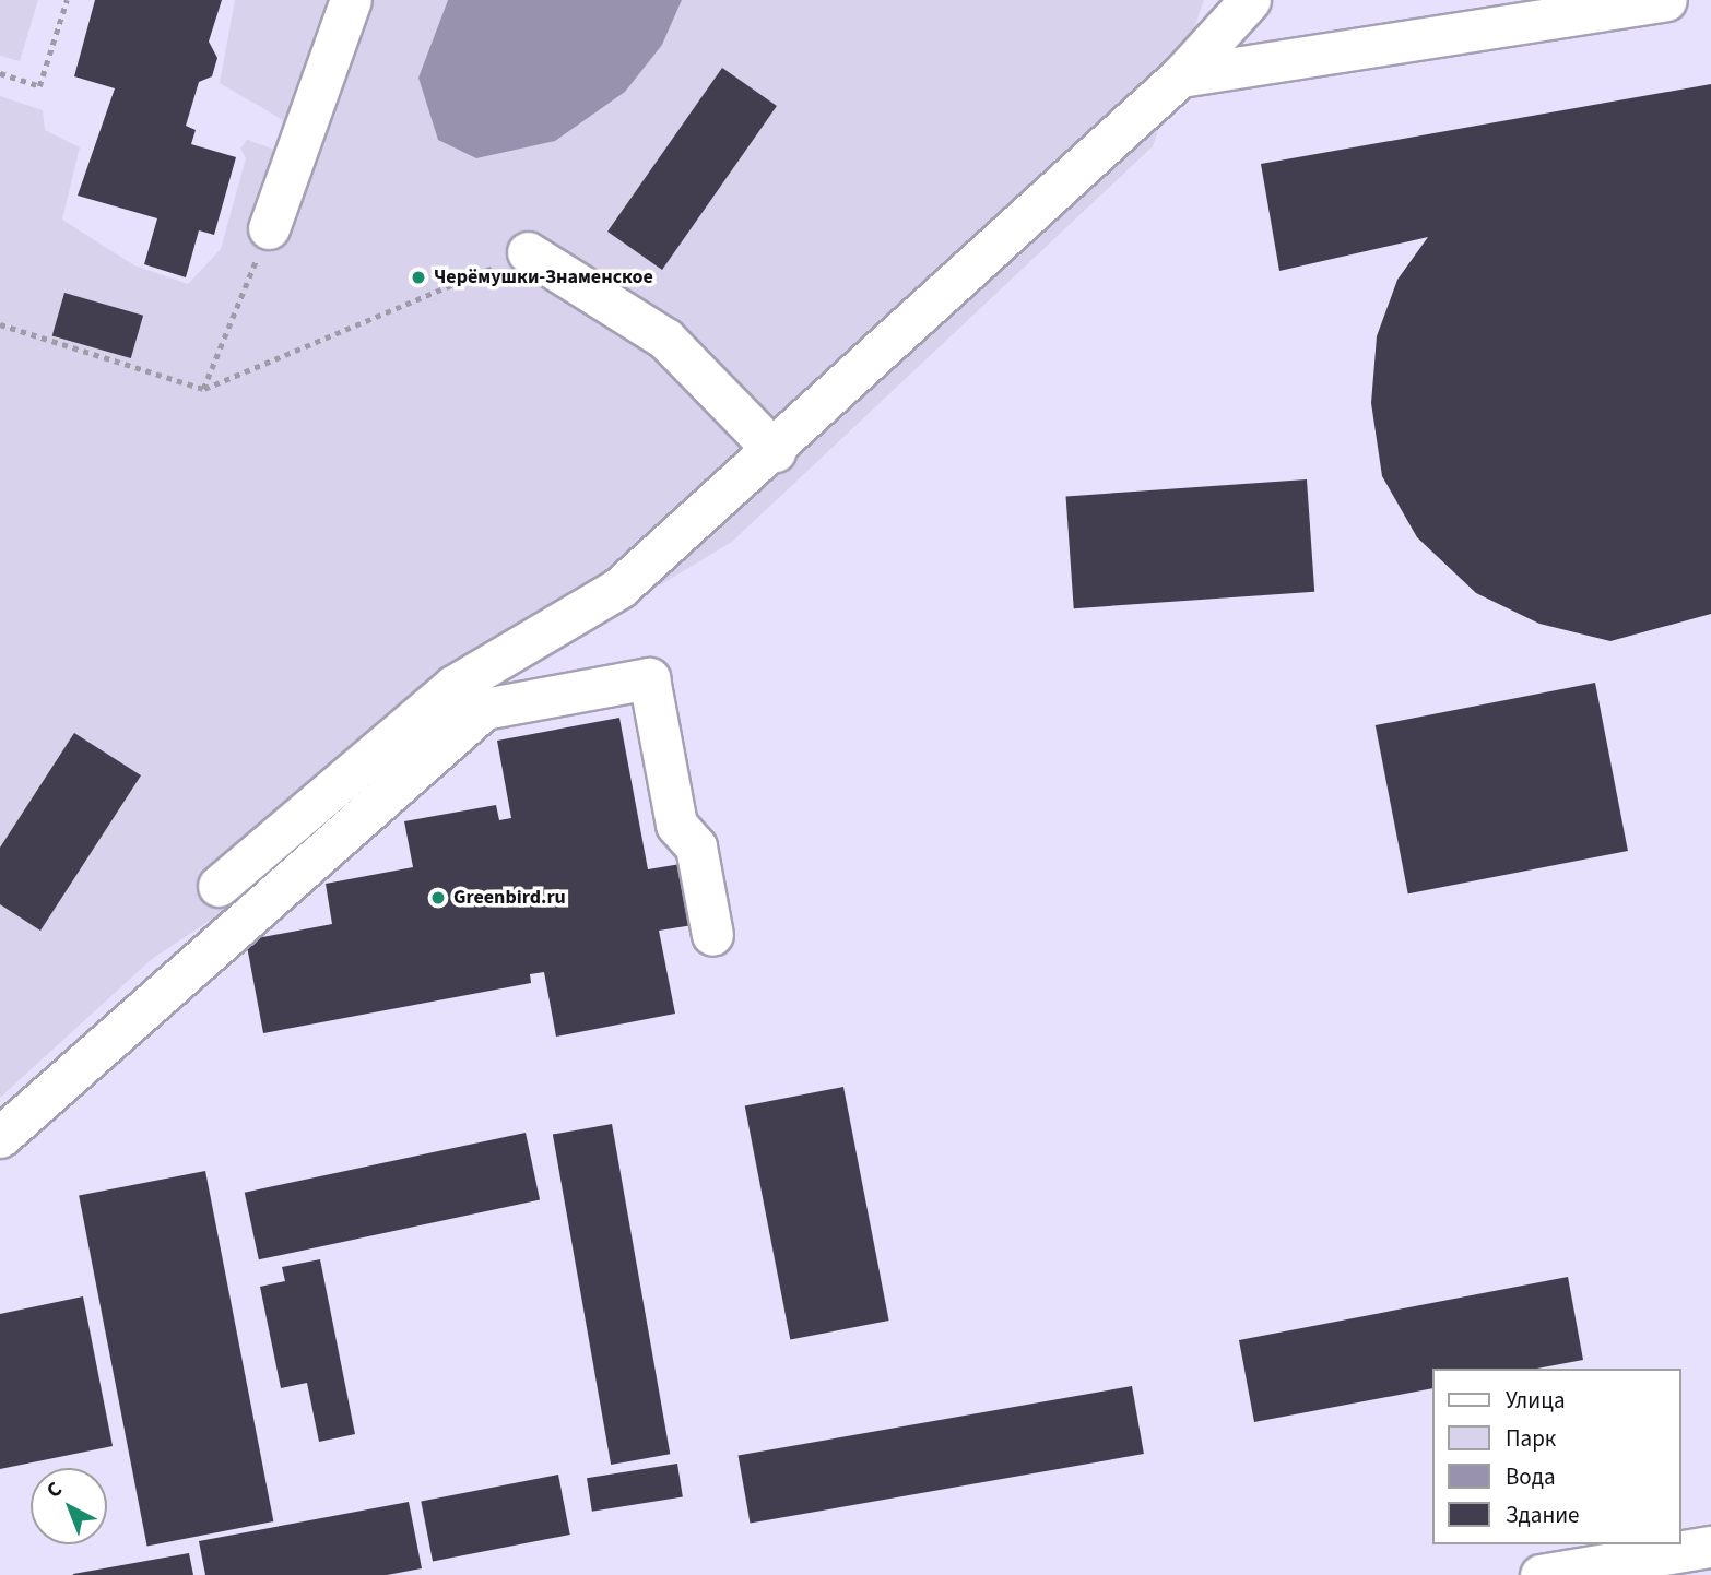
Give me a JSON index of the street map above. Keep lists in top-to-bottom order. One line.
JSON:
{"places":["Черёмушки-Знаменское","Greenbird.ru"],"legend":["Улица","Парк","Вода","Здание"],"north":"top left"}
